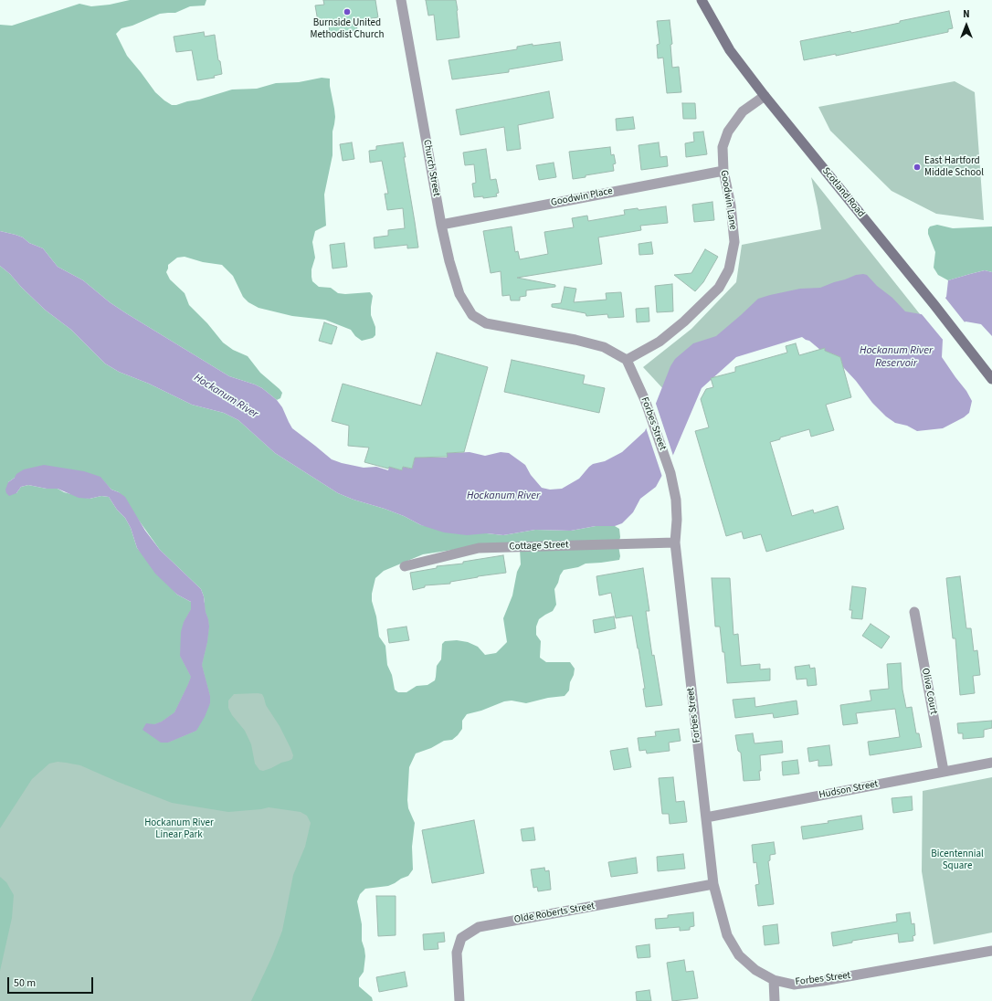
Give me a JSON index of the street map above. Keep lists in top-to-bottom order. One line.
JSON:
{"streets":{"main road":["Scotland Road"],"street":["Church Street","Goodwin Place","Goodwin Lane","Forbes Street","Cottage Street","Oliva Court","Hudson Street","Olde Roberts Street"]},"crossings":[["Church Street","Goodwin Place"],["Church Street","Goodwin Lane"],["Church Street","Forbes Street"],["Scotland Road","Goodwin Lane"],["Goodwin Place","Goodwin Lane"],["Goodwin Lane","Forbes Street"],["Forbes Street","Cottage Street"],["Forbes Street","Hudson Street"],["Forbes Street","Olde Roberts Street"],["Oliva Court","Hudson Street"]],"water":["Hockanum River Reservoir","Hockanum River"],"parks":["Hockanum River Linear Park","Bicentennial Square"],"places":["Burnside United Methodist Church","East Hartford Middle School"],"scale_bar":"50 m","north":"top"}
